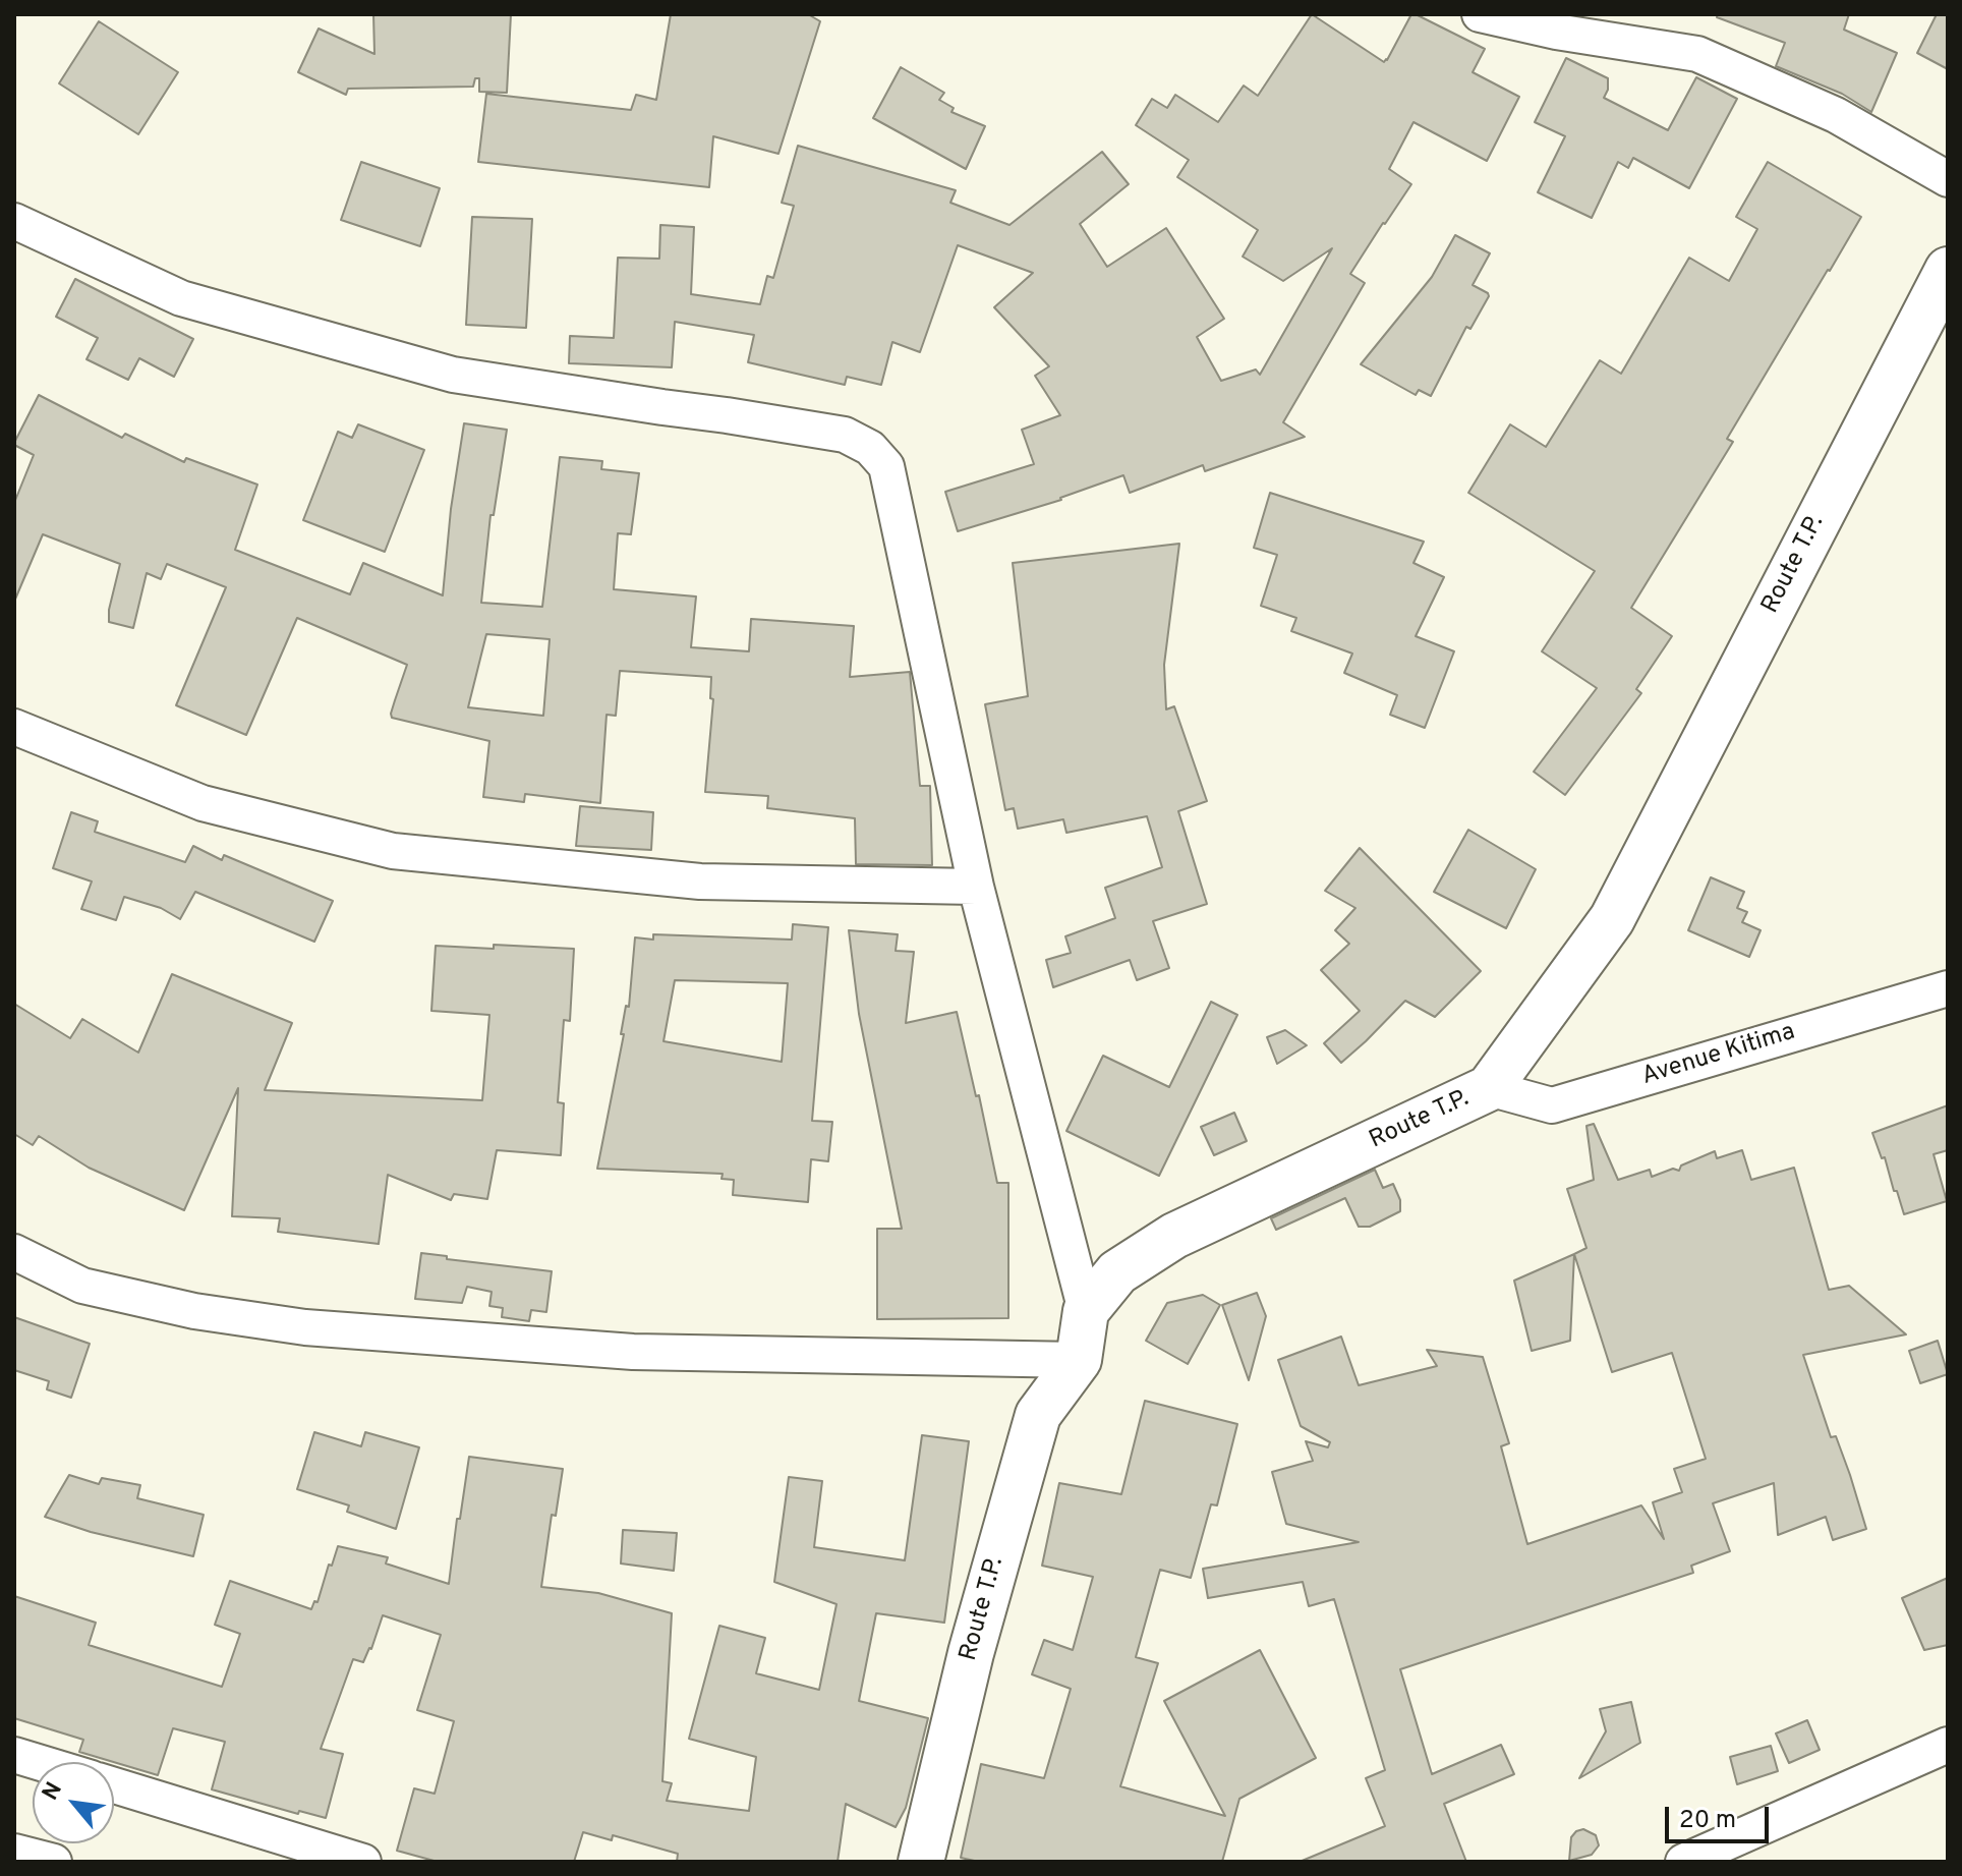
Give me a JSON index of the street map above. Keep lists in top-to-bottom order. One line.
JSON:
{"streets":{"street":["Route T.P.","Avenue Kitima"]},"crossings":[["Route T.P.","Avenue Kitima"]],"scale_bar":"20 m","north":"top left"}
